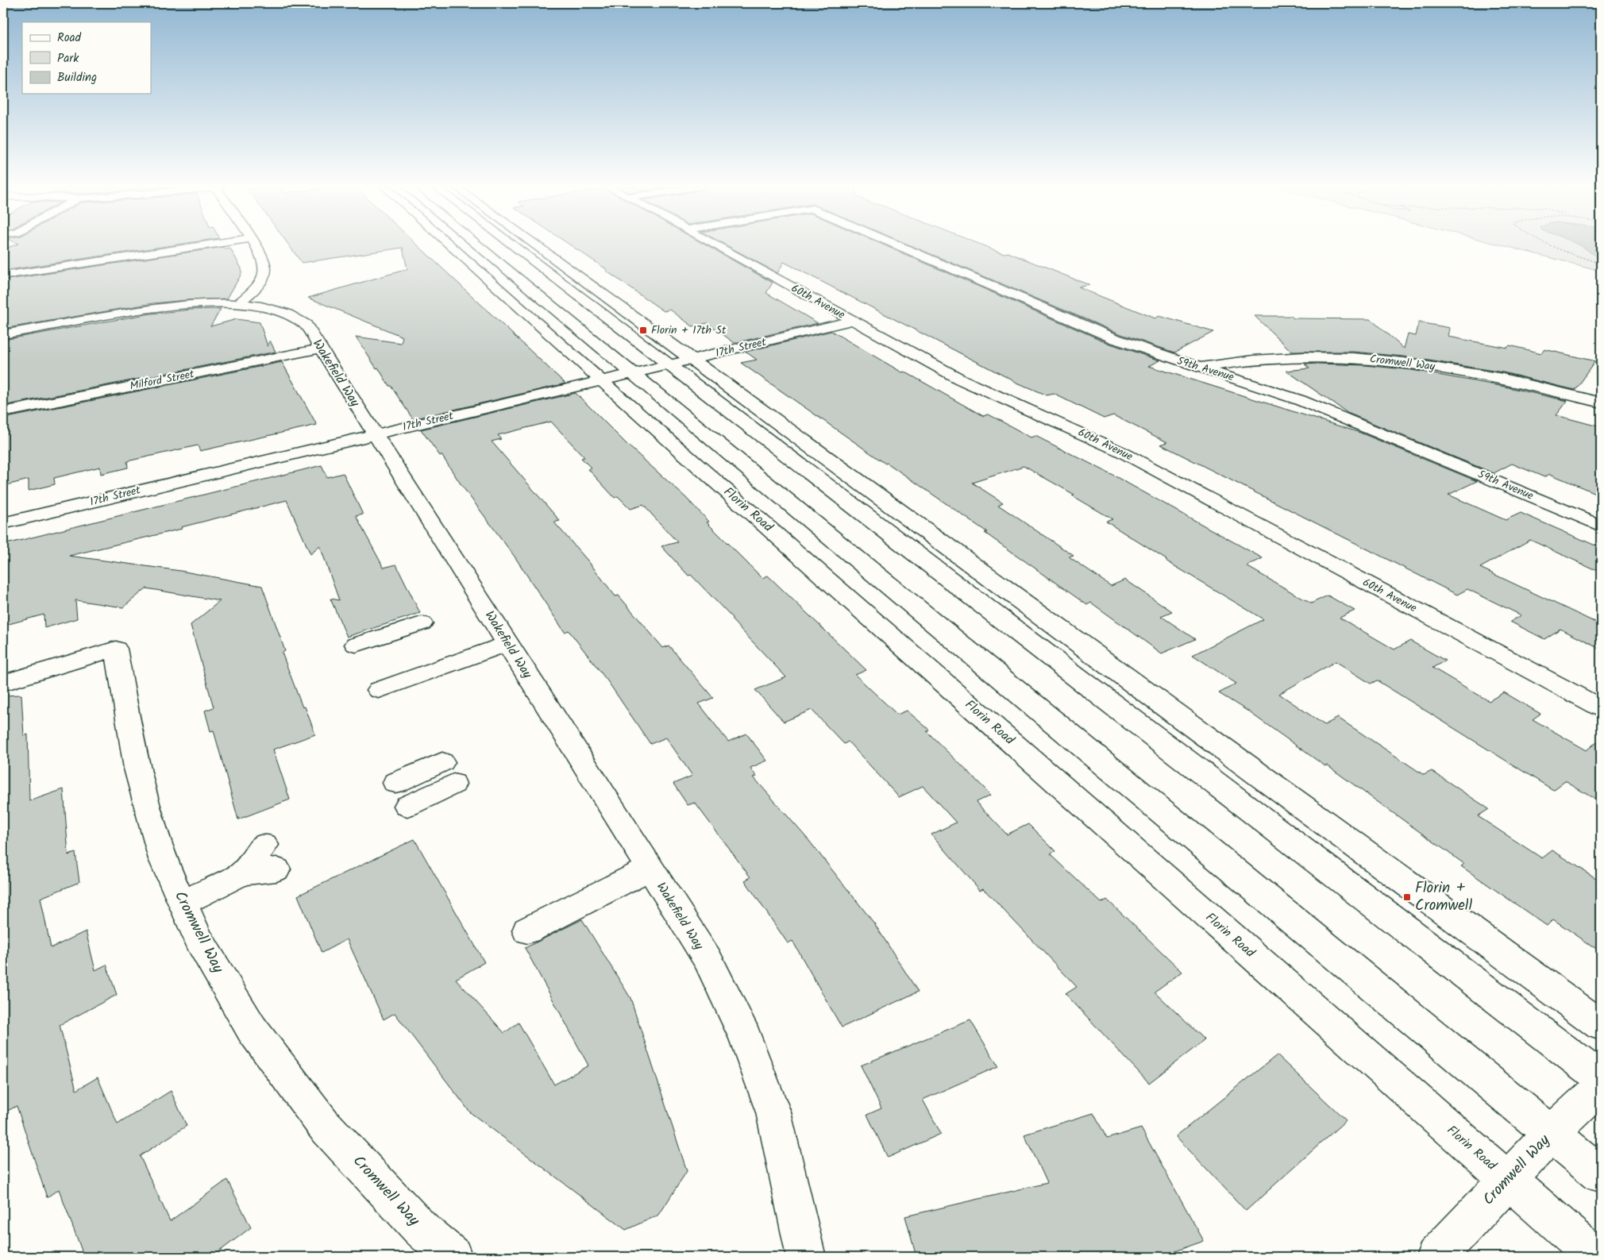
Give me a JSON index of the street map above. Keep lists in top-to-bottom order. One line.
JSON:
{"streets":{"street":["60th Avenue","17th Street","Cromwell Way","59th Avenue","Wakefield Way","Milford Street","Florin Road"]},"crossings":[["60th Avenue","17th Street"],["17th Street","Wakefield Way"],["17th Street","Florin Road"],["Cromwell Way","59th Avenue"],["Cromwell Way","Florin Road"],["Wakefield Way","Milford Street"]],"places":{"transit":["Florin + 17th St","Florin + Cromwell"]},"legend":["Road","Park","Building"]}
